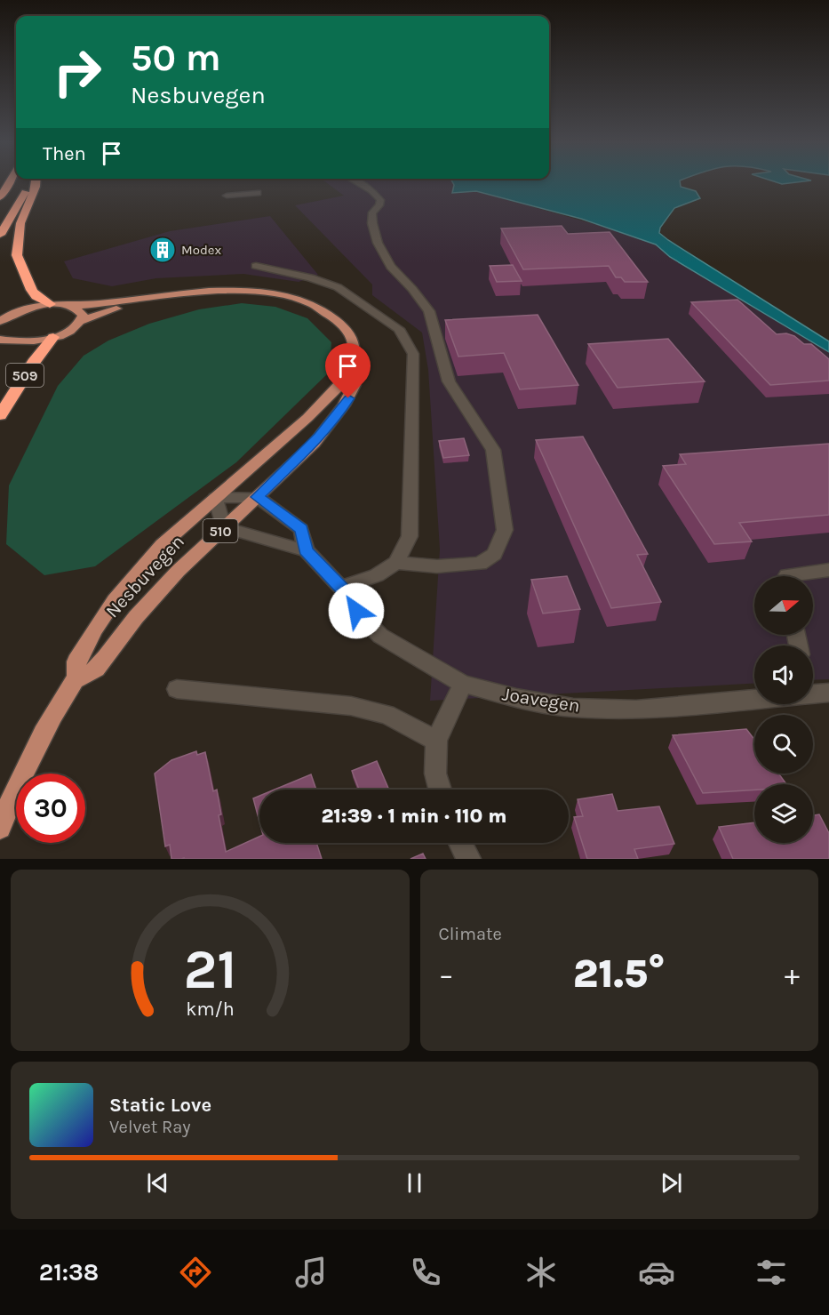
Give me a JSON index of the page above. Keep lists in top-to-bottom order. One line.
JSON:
{"streets":{"highway":["509"],"main road":["510","Nesbuvegen"],"street":["Joavegen"]},"crossings":[["509","510"],["510","Nesbuvegen"],["Nesbuvegen","Joavegen"]],"places":{"building":["Modex"]},"north":"right","page":{"turn":["50 m","Nesbuvegen"],"then":"Then","limit":"30","trip":"21:39 · 1 min · 110 m","tile":"Climate","heat":["−","21.5°","+"],"song":["Static Love","Velvet Ray"],"tabs":"21:38","gauge":["21","km/h"]}}
